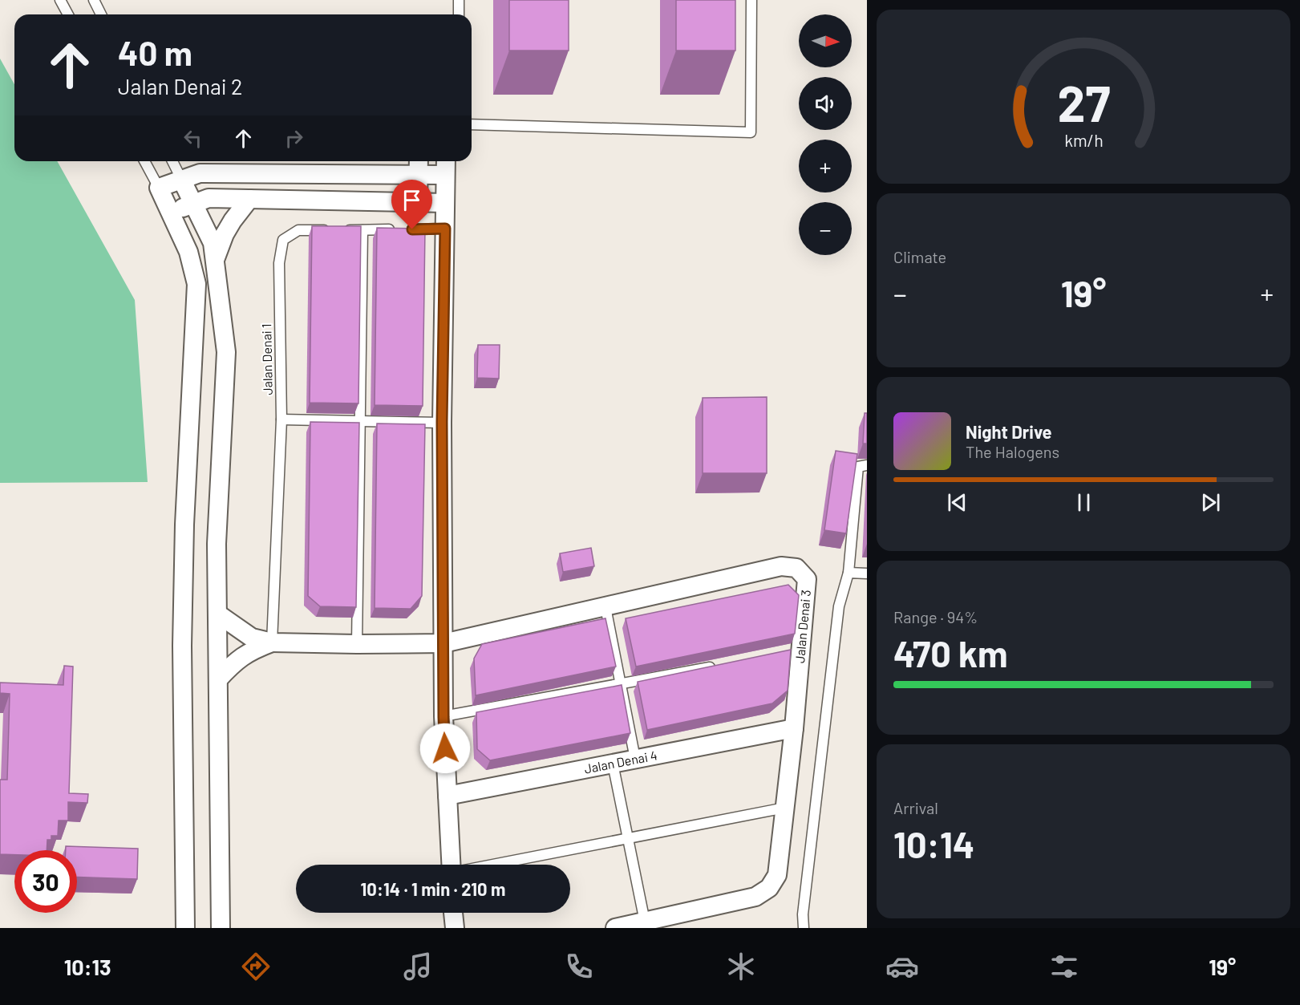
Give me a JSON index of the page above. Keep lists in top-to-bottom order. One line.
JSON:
{"streets":{"street":["Jalan Denai 3","Jalan Denai 4"],"lane":["Jalan Denai 1"]},"crossings":[["Jalan Denai 1","Jalan Denai 3"],["Jalan Denai 3","Jalan Denai 4"]],"north":"right","page":{"map_buttons":["+","−"],"turn":["40 m","Jalan Denai 2"],"tile":["Climate",["Range · 94%","470 km"],["Arrival","10:14"]],"heat":["−","19°","+"],"song":["Night Drive","The Halogens"],"limit":"30","trip":"10:14 · 1 min · 210 m","tabs":["10:13","19°"],"gauge":["27","km/h"]}}
